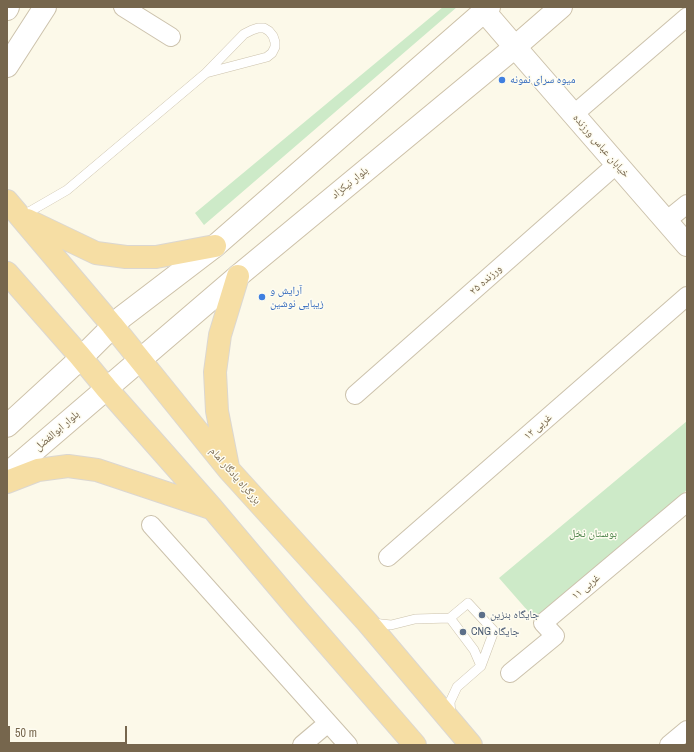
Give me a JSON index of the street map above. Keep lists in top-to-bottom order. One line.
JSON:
{"streets":{"highway":["بزرگراه یادگار امام"],"main road":["خیابان عباس ورزنده","بلوار نیکزاد","بلوار ابوالفضل"],"street":["ورزنده ۲۵","غربی ۱۲","غربی ۱۱"]},"crossings":[["خیابان عباس ورزنده","بلوار نیکزاد"],["خیابان عباس ورزنده","ورزنده ۲۵"],["بلوار نیکزاد","بلوار ابوالفضل"],["بلوار نیکزاد","بزرگراه یادگار امام"],["بلوار ابوالفضل","بزرگراه یادگار امام"]],"parks":["بوستان نخل"],"places":["میوه سرای نمونه","آرایش و زیبایی نوشین","جایگاه بنزین","CNG جایگاه"],"scale_bar":"50 m"}
